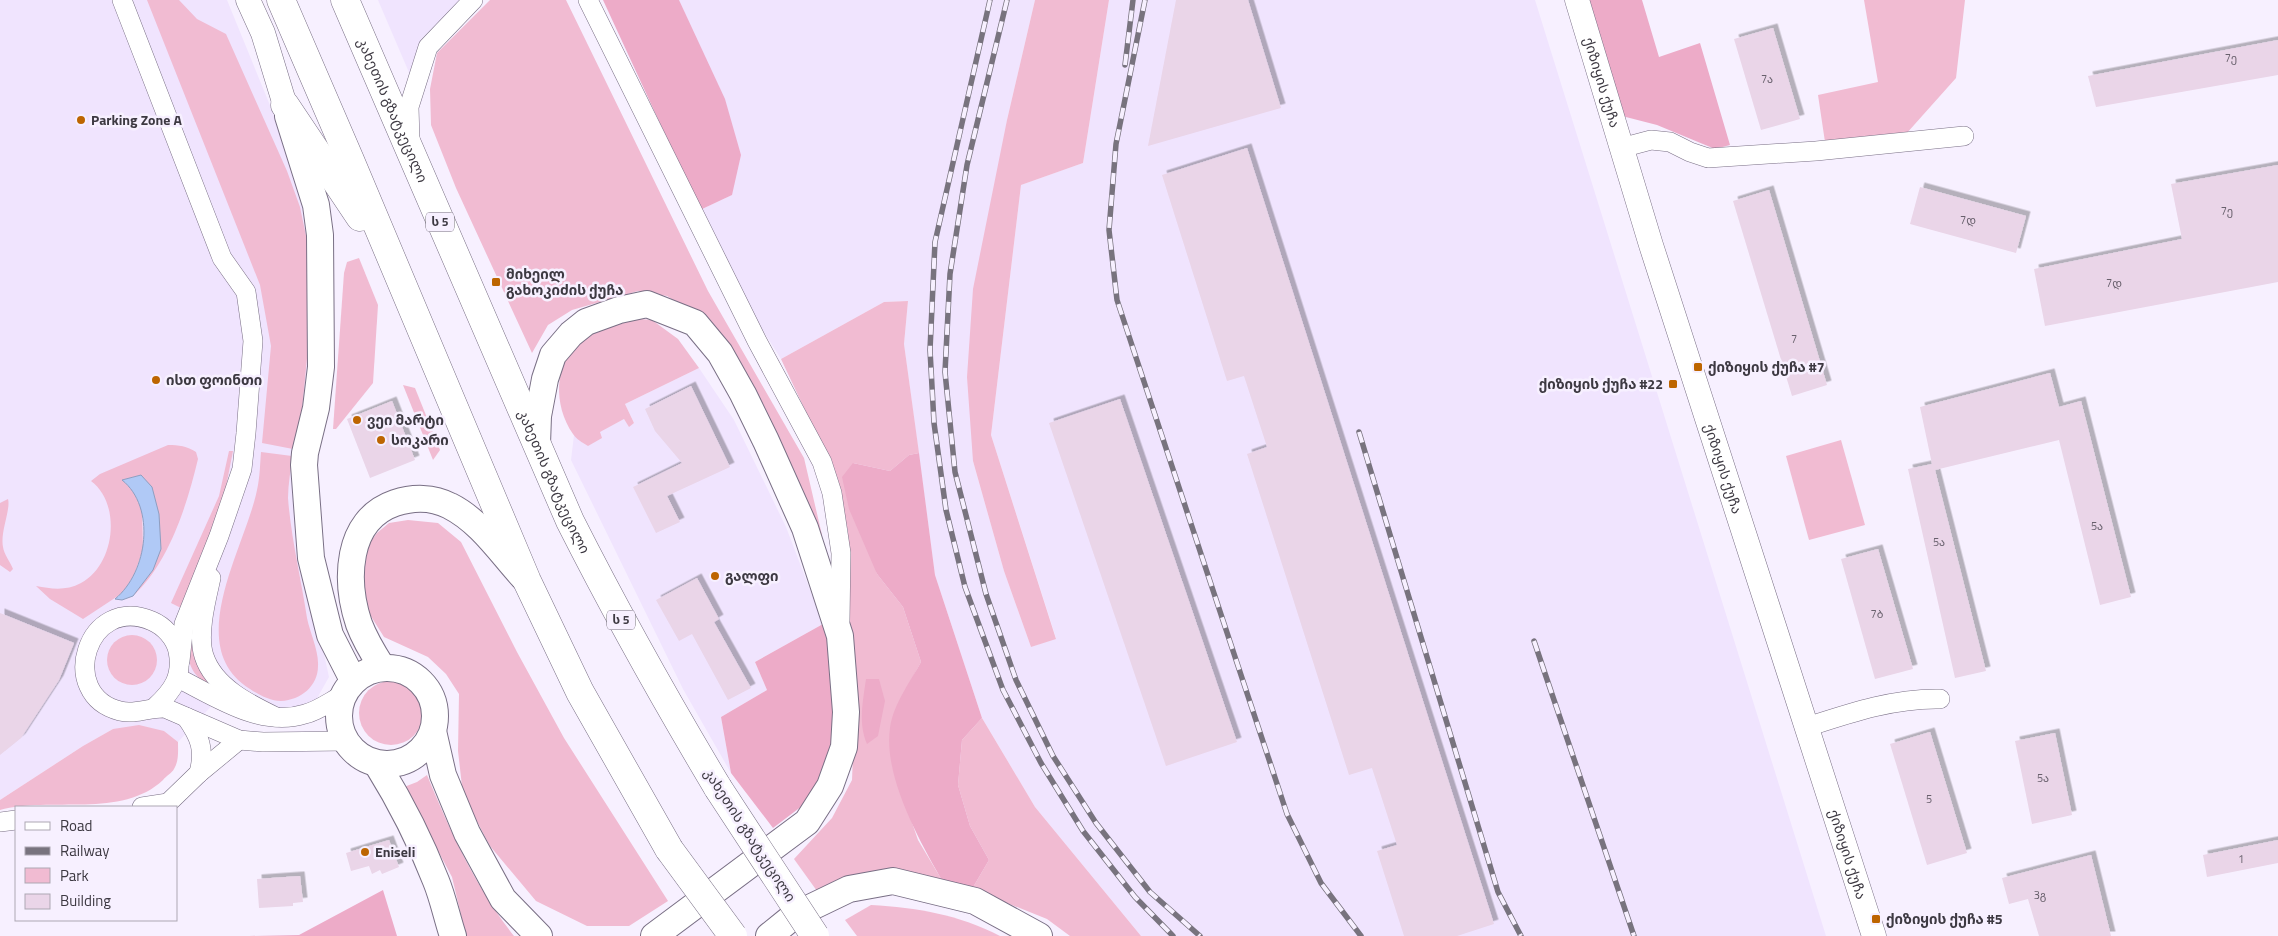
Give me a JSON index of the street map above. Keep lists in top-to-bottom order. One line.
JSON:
{"streets":{"highway":["კახეთის გზატკეცილი","ს 5"],"street":["ქიზიყის ქუჩა"]},"places":{"other":["Parking Zone A","ისთ ფოინთი","ვეი მარტი","სოკარი","გალფი","Eniseli"],"transit":["მიხეილ გახოკიძის ქუჩა","ქიზიყის ქუჩა #7","ქიზიყის ქუჩა #22","ქიზიყის ქუჩა #5"]},"house_numbers":["7ე","7ა","7ე","7დ","7დ","7","5ა","5ა","7ბ","5ა","5","1","3გ"],"legend":["Road","Railway","Park","Building"]}
